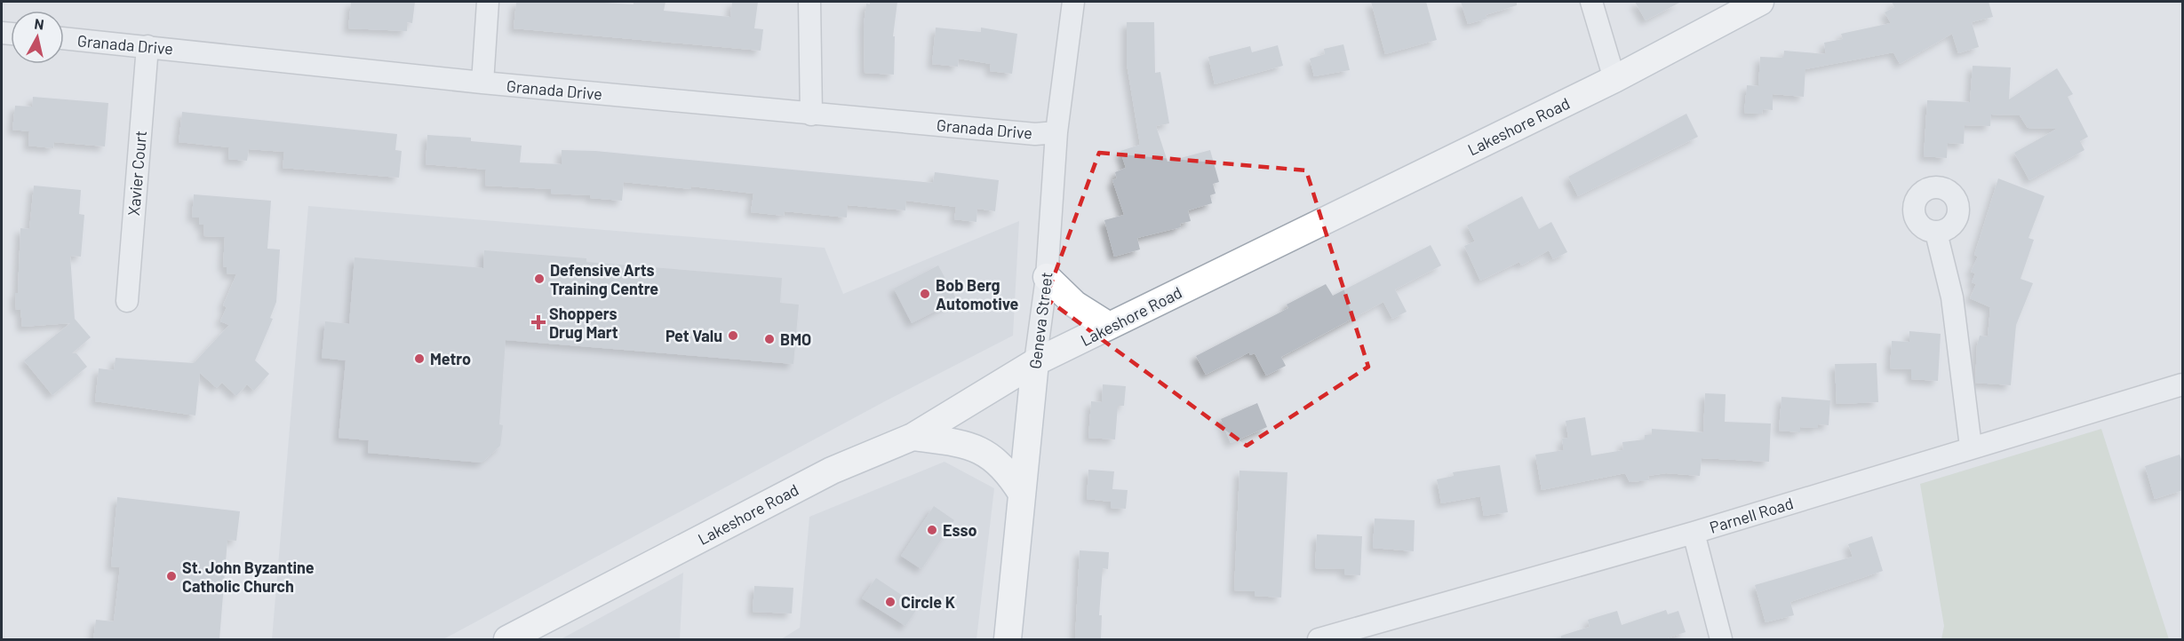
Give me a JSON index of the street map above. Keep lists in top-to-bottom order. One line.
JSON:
{"streets":{"main road":["Lakeshore Road","Geneva Street"],"street":["Granada Drive","Xavier Court","Parnell Road"]},"crossings":[["Granada Drive","Xavier Court"],["Granada Drive","Geneva Street"],["Lakeshore Road","Geneva Street"]],"places":{"other":["Defensive Arts Training Centre","Bob Berg Automotive","Pet Valu","BMO","Metro","Esso","St. John Byzantine Catholic Church","Circle K"],"health":["Shoppers Drug Mart"]},"north":"top"}
